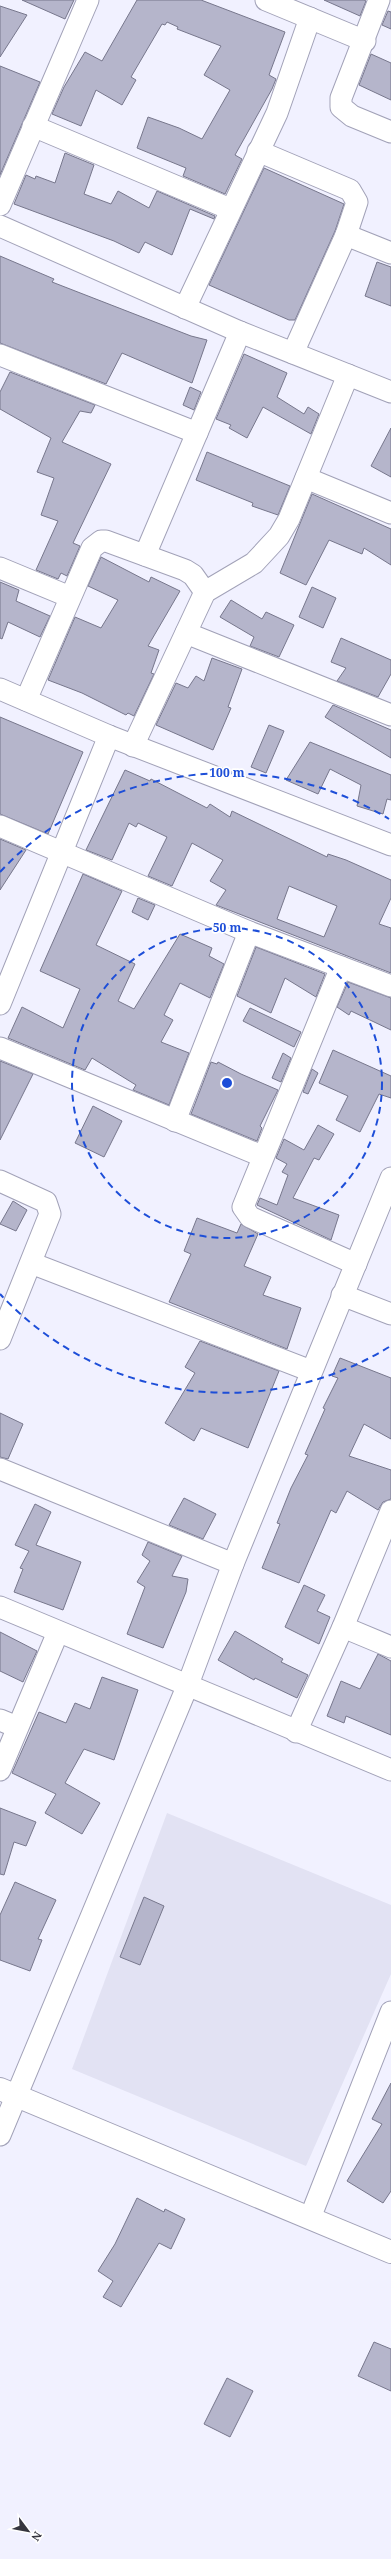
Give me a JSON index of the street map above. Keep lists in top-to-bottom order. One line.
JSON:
{"north":"bottom right","rings":["100 m","50 m"]}
